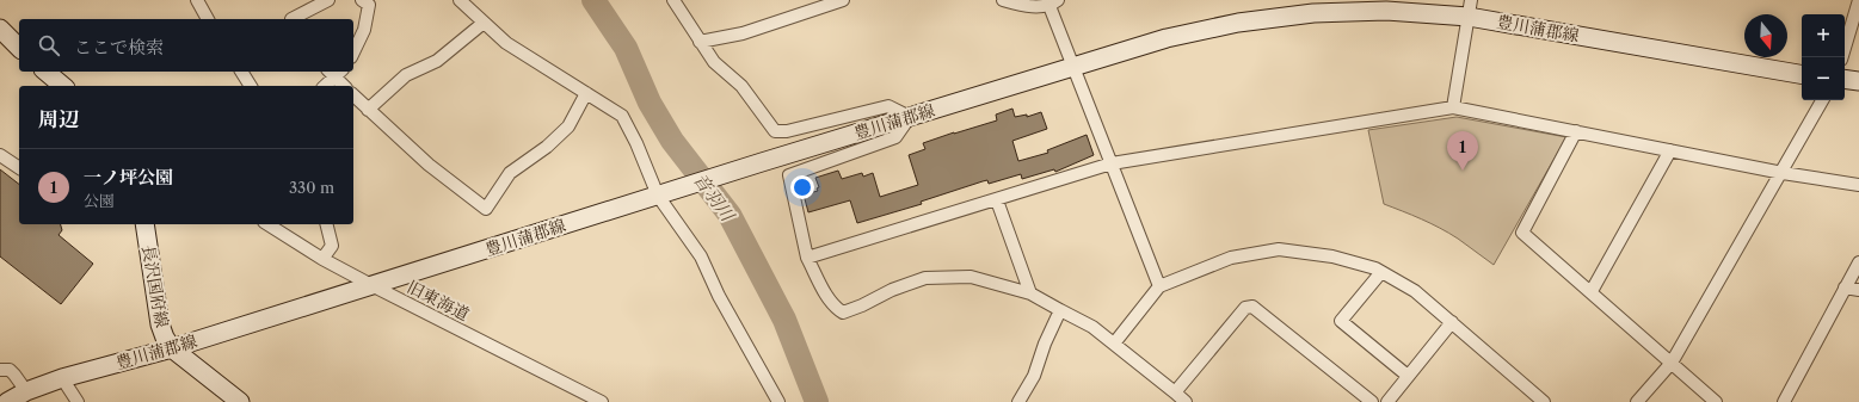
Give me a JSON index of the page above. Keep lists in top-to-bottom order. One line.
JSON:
{"streets":{"main road":["豊川蒲郡線","長沢国府線"],"street":["旧東海道"]},"crossings":[["豊川蒲郡線","長沢国府線"],["豊川蒲郡線","旧東海道"]],"water":["音羽川"],"north":"bottom","page":{"map_buttons":["+","−"],"search":"ここで検索","heading":"周辺","pins":"1","list":[{"mark":"1","name":"一ノ坪公園","note":"公園","value":"330 m"}]}}
